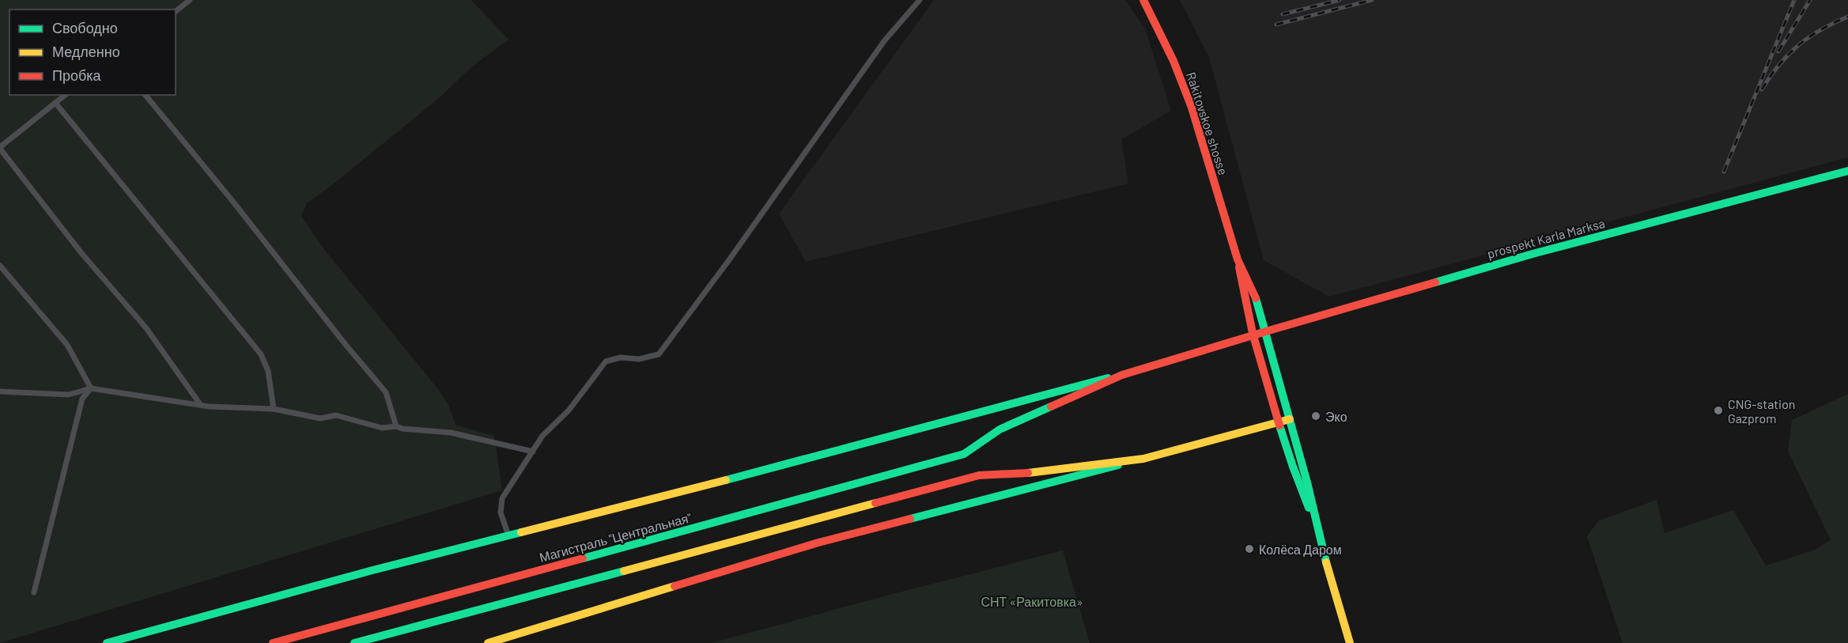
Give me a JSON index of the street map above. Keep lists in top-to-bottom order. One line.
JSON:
{"streets":{"main road":["Rakitovskoe shosse","prospekt Karla Marksa","Магистраль \"Центральная\""]},"crossings":[["Rakitovskoe shosse","prospekt Karla Marksa"],["prospekt Karla Marksa","Магистраль \"Центральная\""]],"parks":["СНТ «Ракитовка»"],"places":["CNG-station Gazprom","Эко","Колёса Даром"],"legend":["Свободно","Медленно","Пробка"]}
